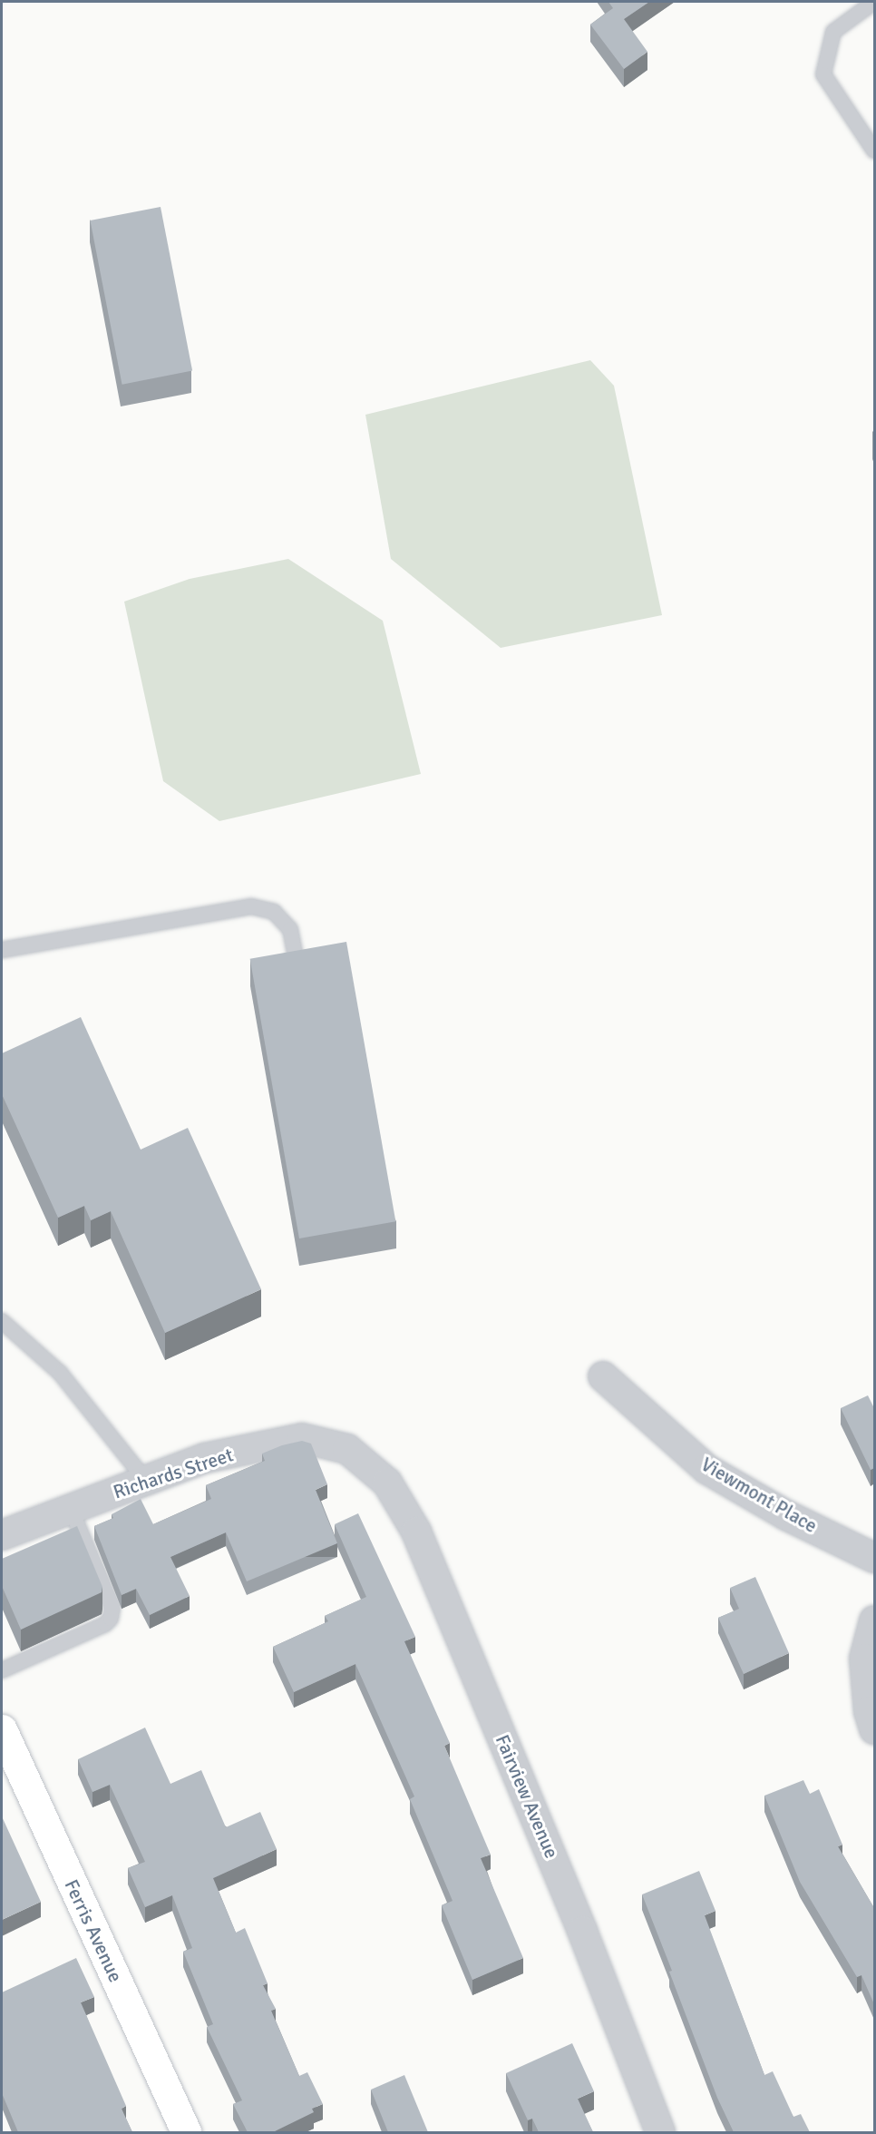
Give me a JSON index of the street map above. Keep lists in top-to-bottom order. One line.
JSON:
{"streets":{"street":["Richards Street","Viewmont Place","Fairview Avenue","Ferris Avenue"]},"crossings":[["Richards Street","Fairview Avenue"]]}
